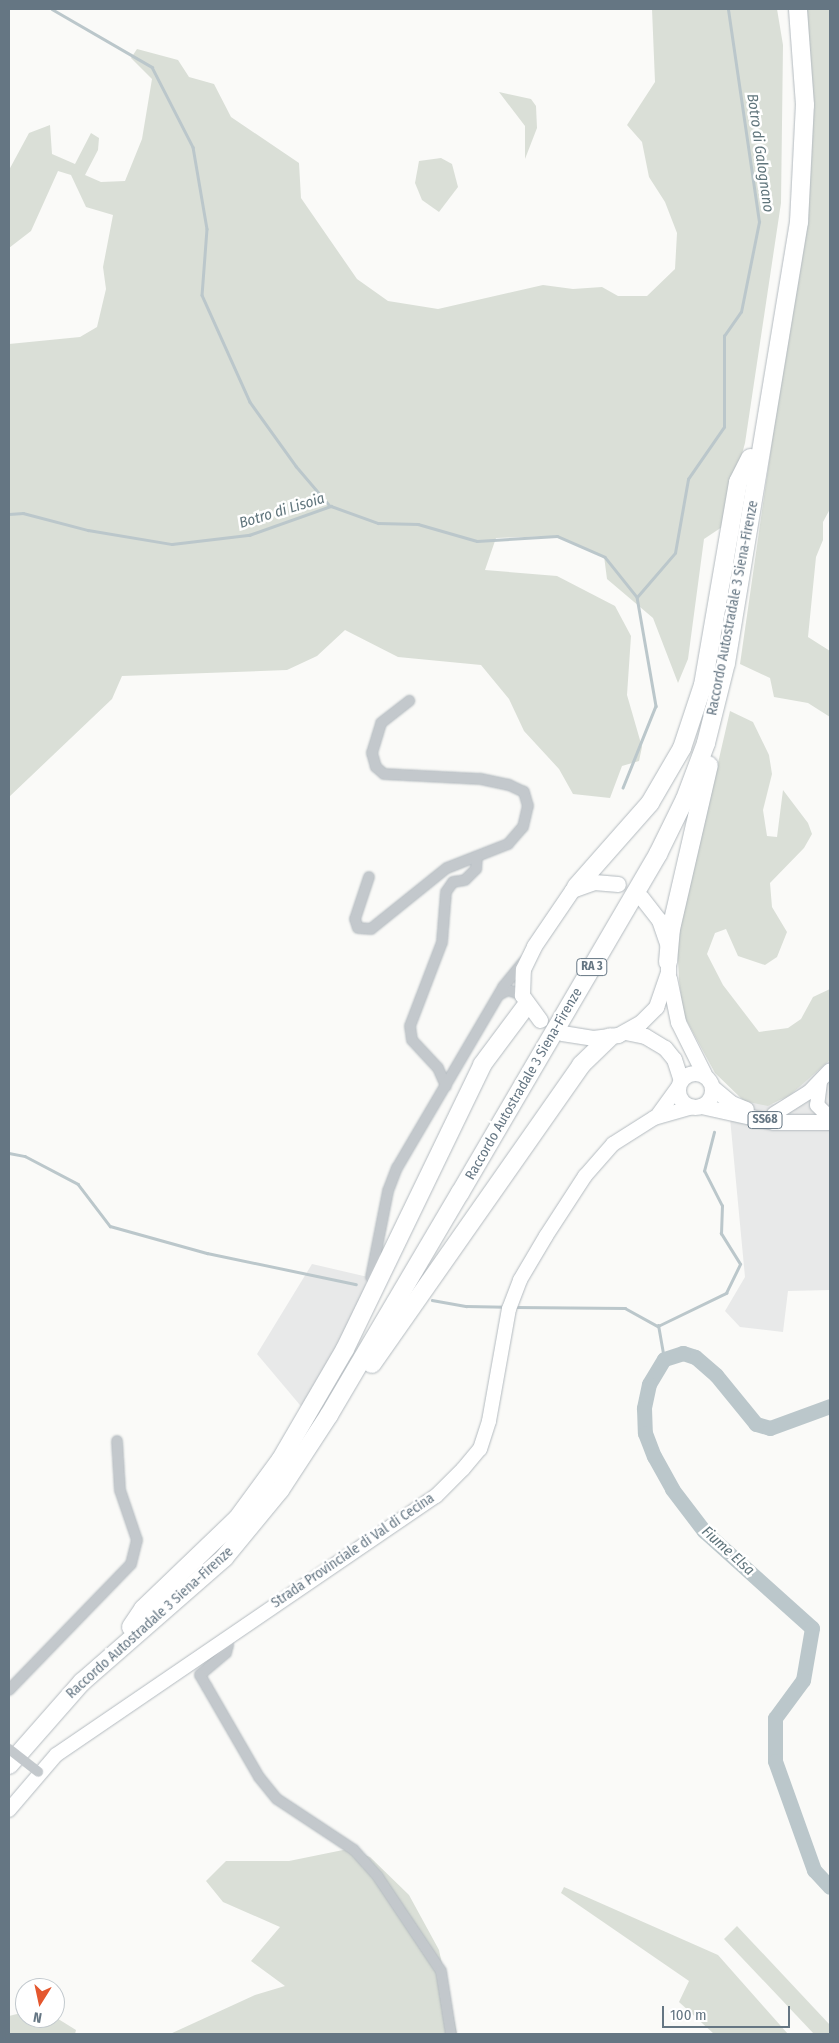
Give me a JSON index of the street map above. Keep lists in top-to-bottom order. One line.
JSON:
{"streets":{"highway":["Raccordo Autostradale 3 Siena-Firenze","RA 3"],"main road":["SS68","Strada Provinciale di Val di Cecina"]},"crossings":[["SS68","Strada Provinciale di Val di Cecina"]],"water":["Botro di Galognano","Botro di Lisoia","Fiume Elsa"],"scale_bar":"100 m","north":"bottom"}
